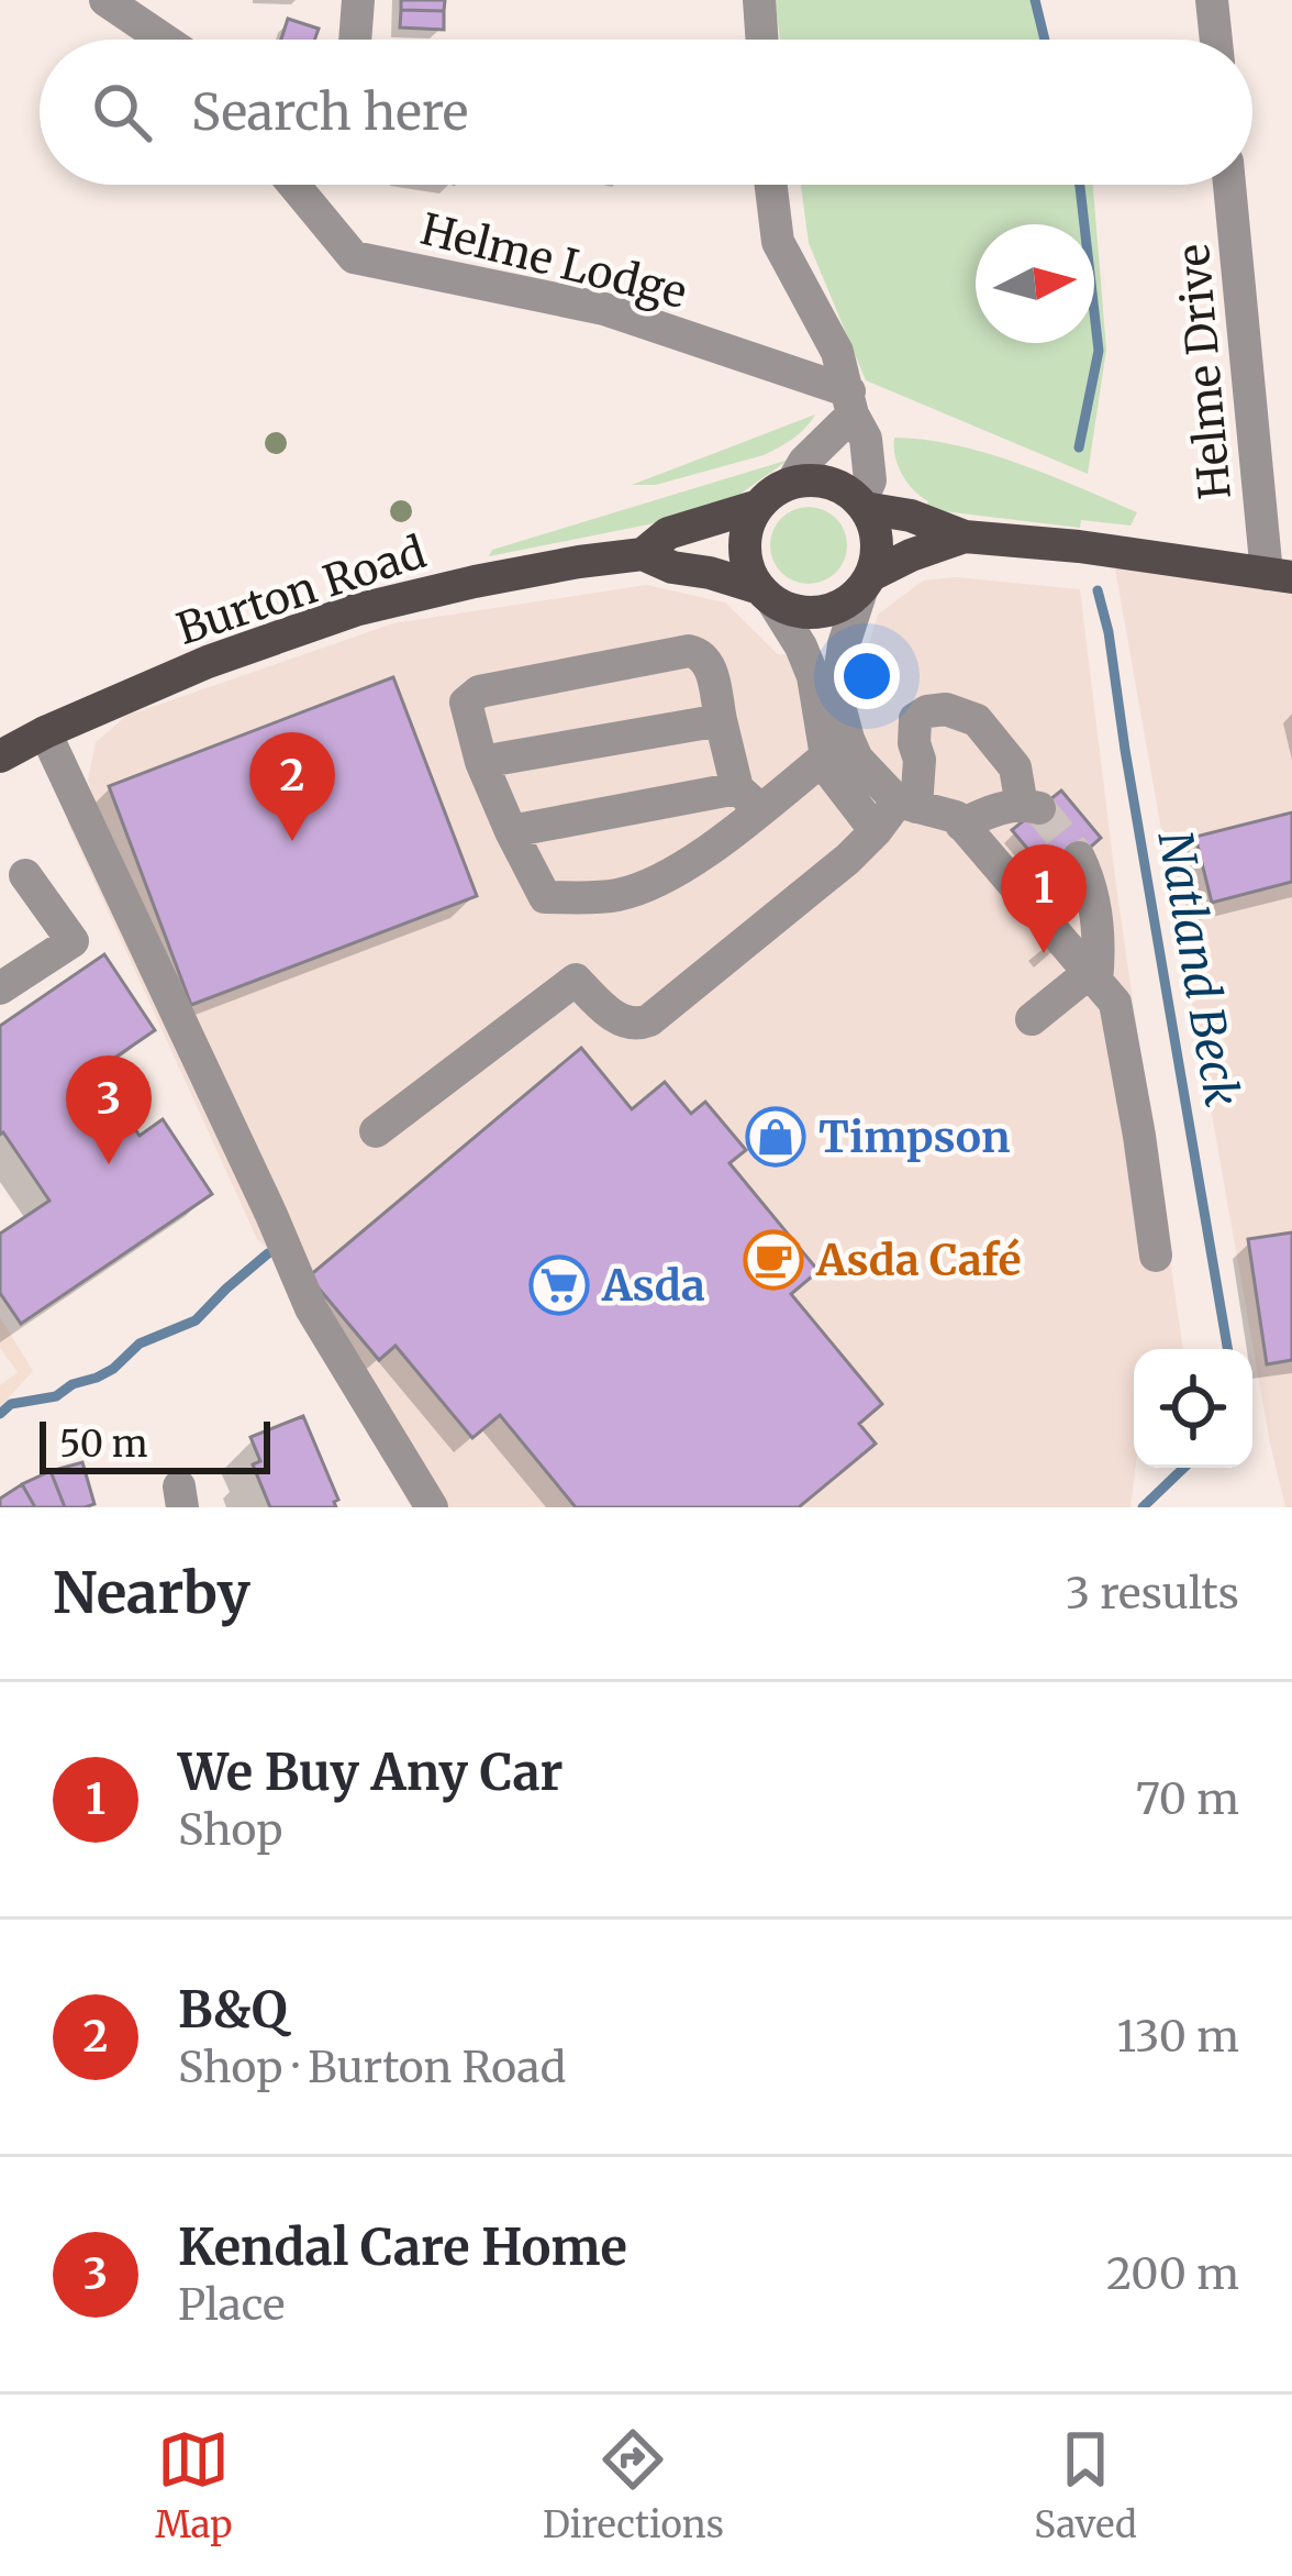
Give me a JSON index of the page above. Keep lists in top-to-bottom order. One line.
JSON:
{"streets":{"main road":["Burton Road"],"street":["Helme Lodge","Helme Drive"]},"water":["Natland Beck"],"places":{"shop":["Timpson"],"cafe":["Asda Café"],"supermarket":["Asda"]},"scale_bar":"50 m","north":"right","page":{"search":"Search here","pins":["2","1","3"],"scale":"50 m","heading":["Nearby","3 results"],"list":[{"mark":"1","name":"We Buy Any Car","note":"Shop","value":"70 m"},{"mark":"2","name":"B&Q","note":"Shop · Burton Road","value":"130 m"},{"mark":"3","name":"Kendal Care Home","note":"Place","value":"200 m"}],"nav":["Map","Directions","Saved"]}}
